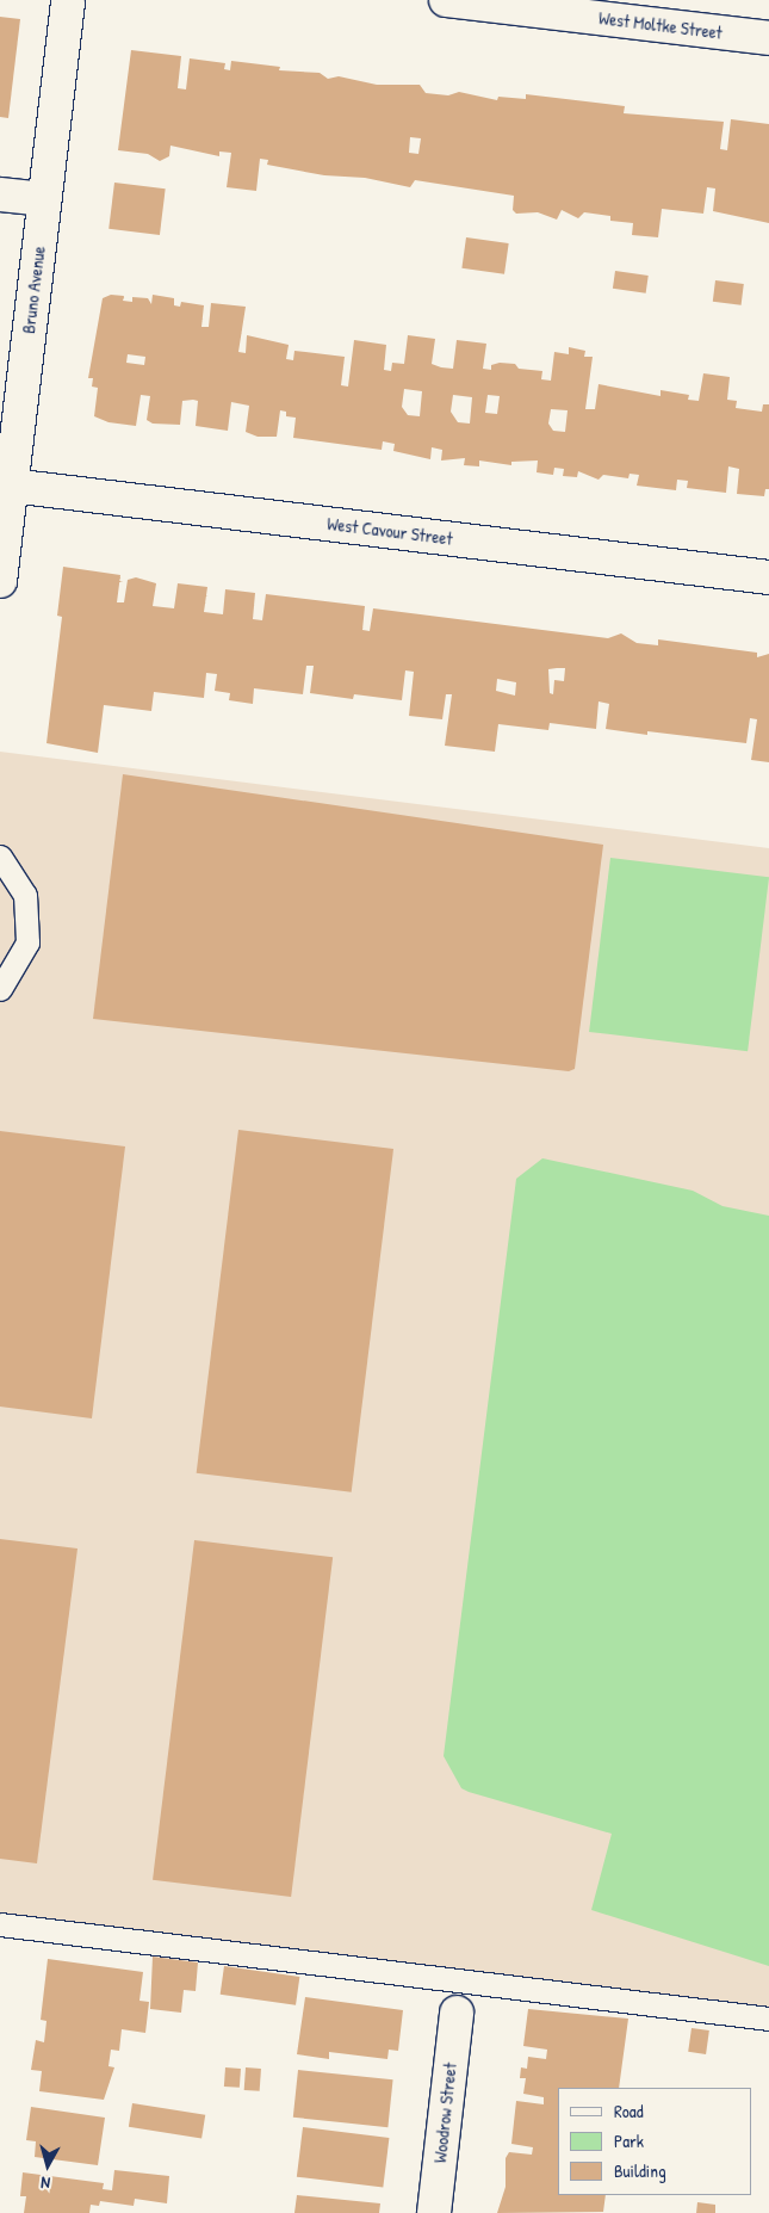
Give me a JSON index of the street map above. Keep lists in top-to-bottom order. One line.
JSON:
{"streets":{"street":["West Moltke Street","Bruno Avenue","West Cavour Street","Woodrow Street"]},"crossings":[["Bruno Avenue","West Cavour Street"]],"legend":["Road","Park","Building"],"north":"bottom"}
